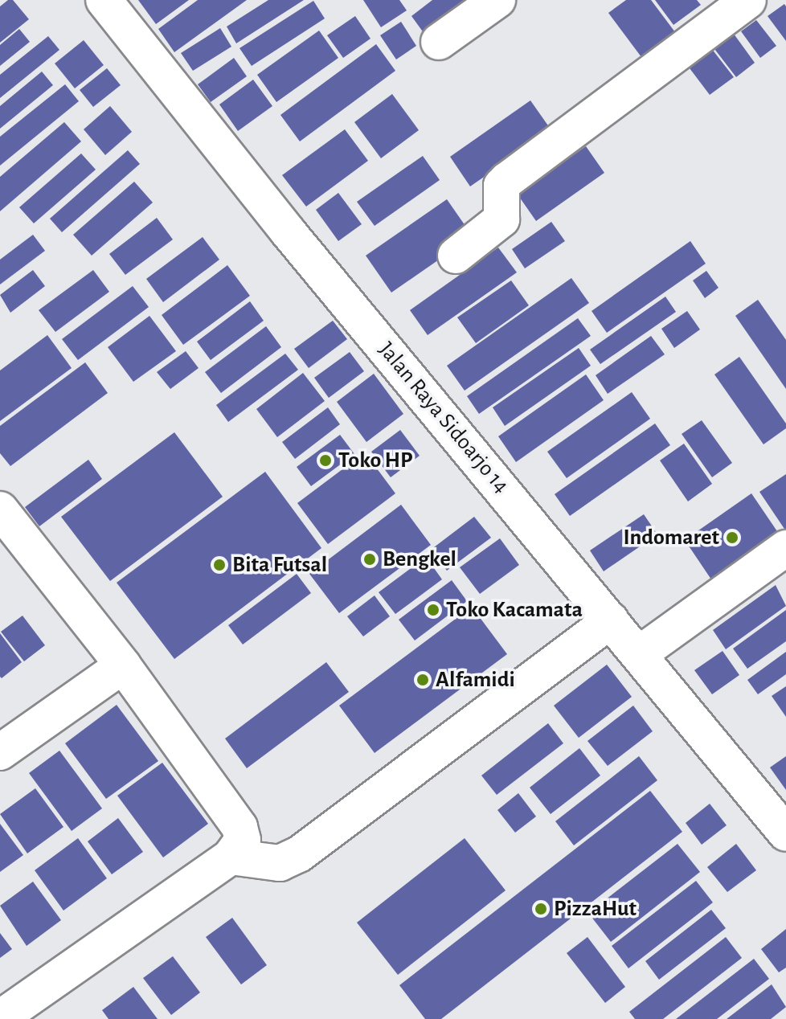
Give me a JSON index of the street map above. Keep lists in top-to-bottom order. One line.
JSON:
{"streets":{"street":["Jalan Raya Sidoarjo 14"]},"places":["Toko HP","Indomaret","Bengkel","Bita Futsal","Toko Kacamata","Alfamidi","PizzaHut"]}
